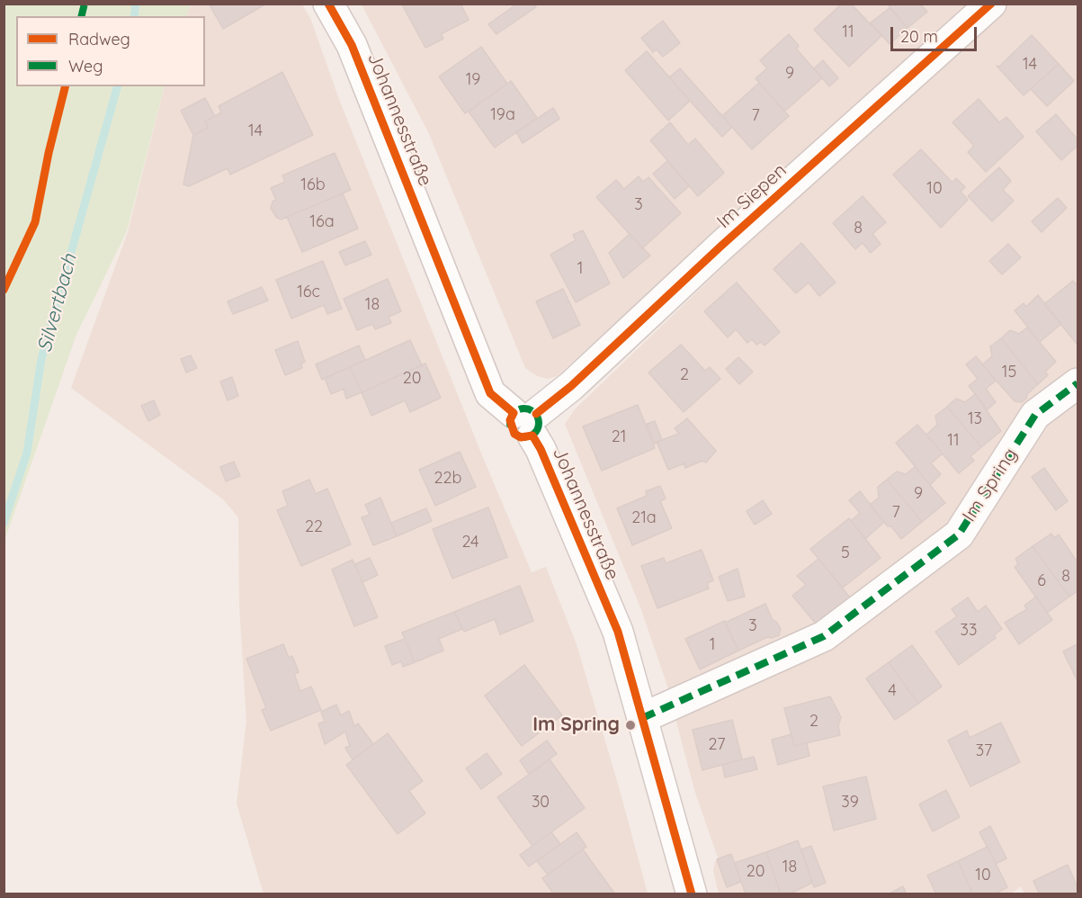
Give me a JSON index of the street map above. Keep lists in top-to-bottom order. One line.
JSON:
{"streets":{"street":["Johannesstraße","Im Siepen","Im Spring"]},"crossings":[["Johannesstraße","Im Siepen"],["Johannesstraße","Im Spring"]],"water":["Silvertbach"],"places":["Im Spring"],"house_numbers":["11","14","9","19","19a","7","14","16b","10","3","16a","8","1","16c","18","15","2","20","13","21","11","22b","9","7","21a","22","24","5","8","6","3","33","1","4","2","27","37","30","39","18","20","10"],"legend":["Radweg","Weg"],"scale_bar":"20 m"}
